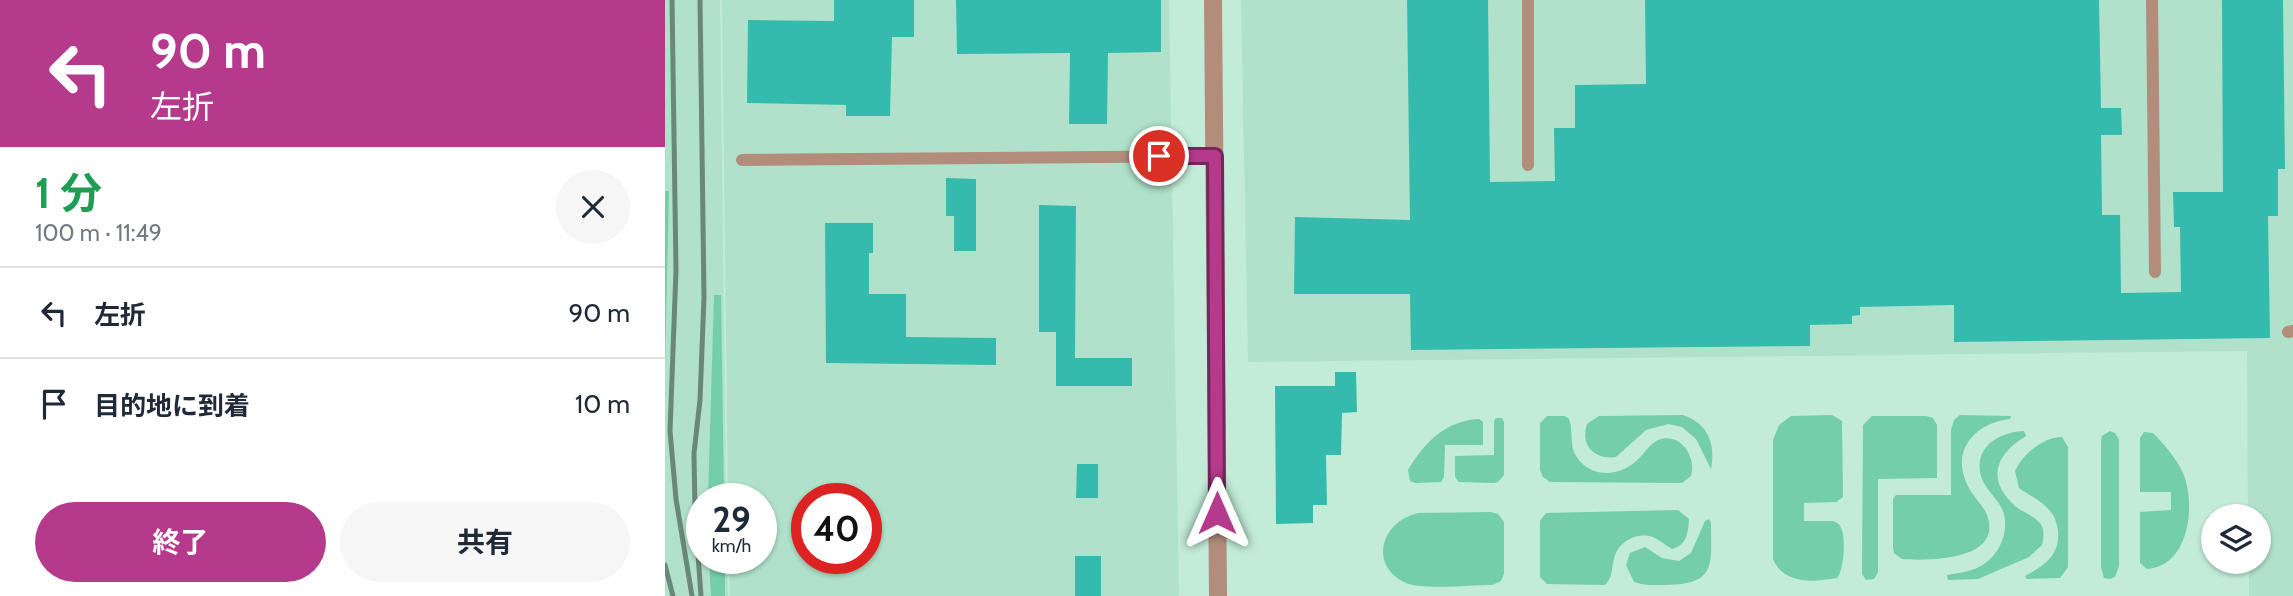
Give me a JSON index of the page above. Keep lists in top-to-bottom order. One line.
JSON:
{"page":{"turn":["90 m","左折"],"heading":["1 分","100 m · 11:49"],"list":[{"name":"左折","value":"90 m"},{"name":"目的地に到着","value":"10 m"}],"speed":"29 km/h","limit":"40","buttons":["終了","共有"]}}
